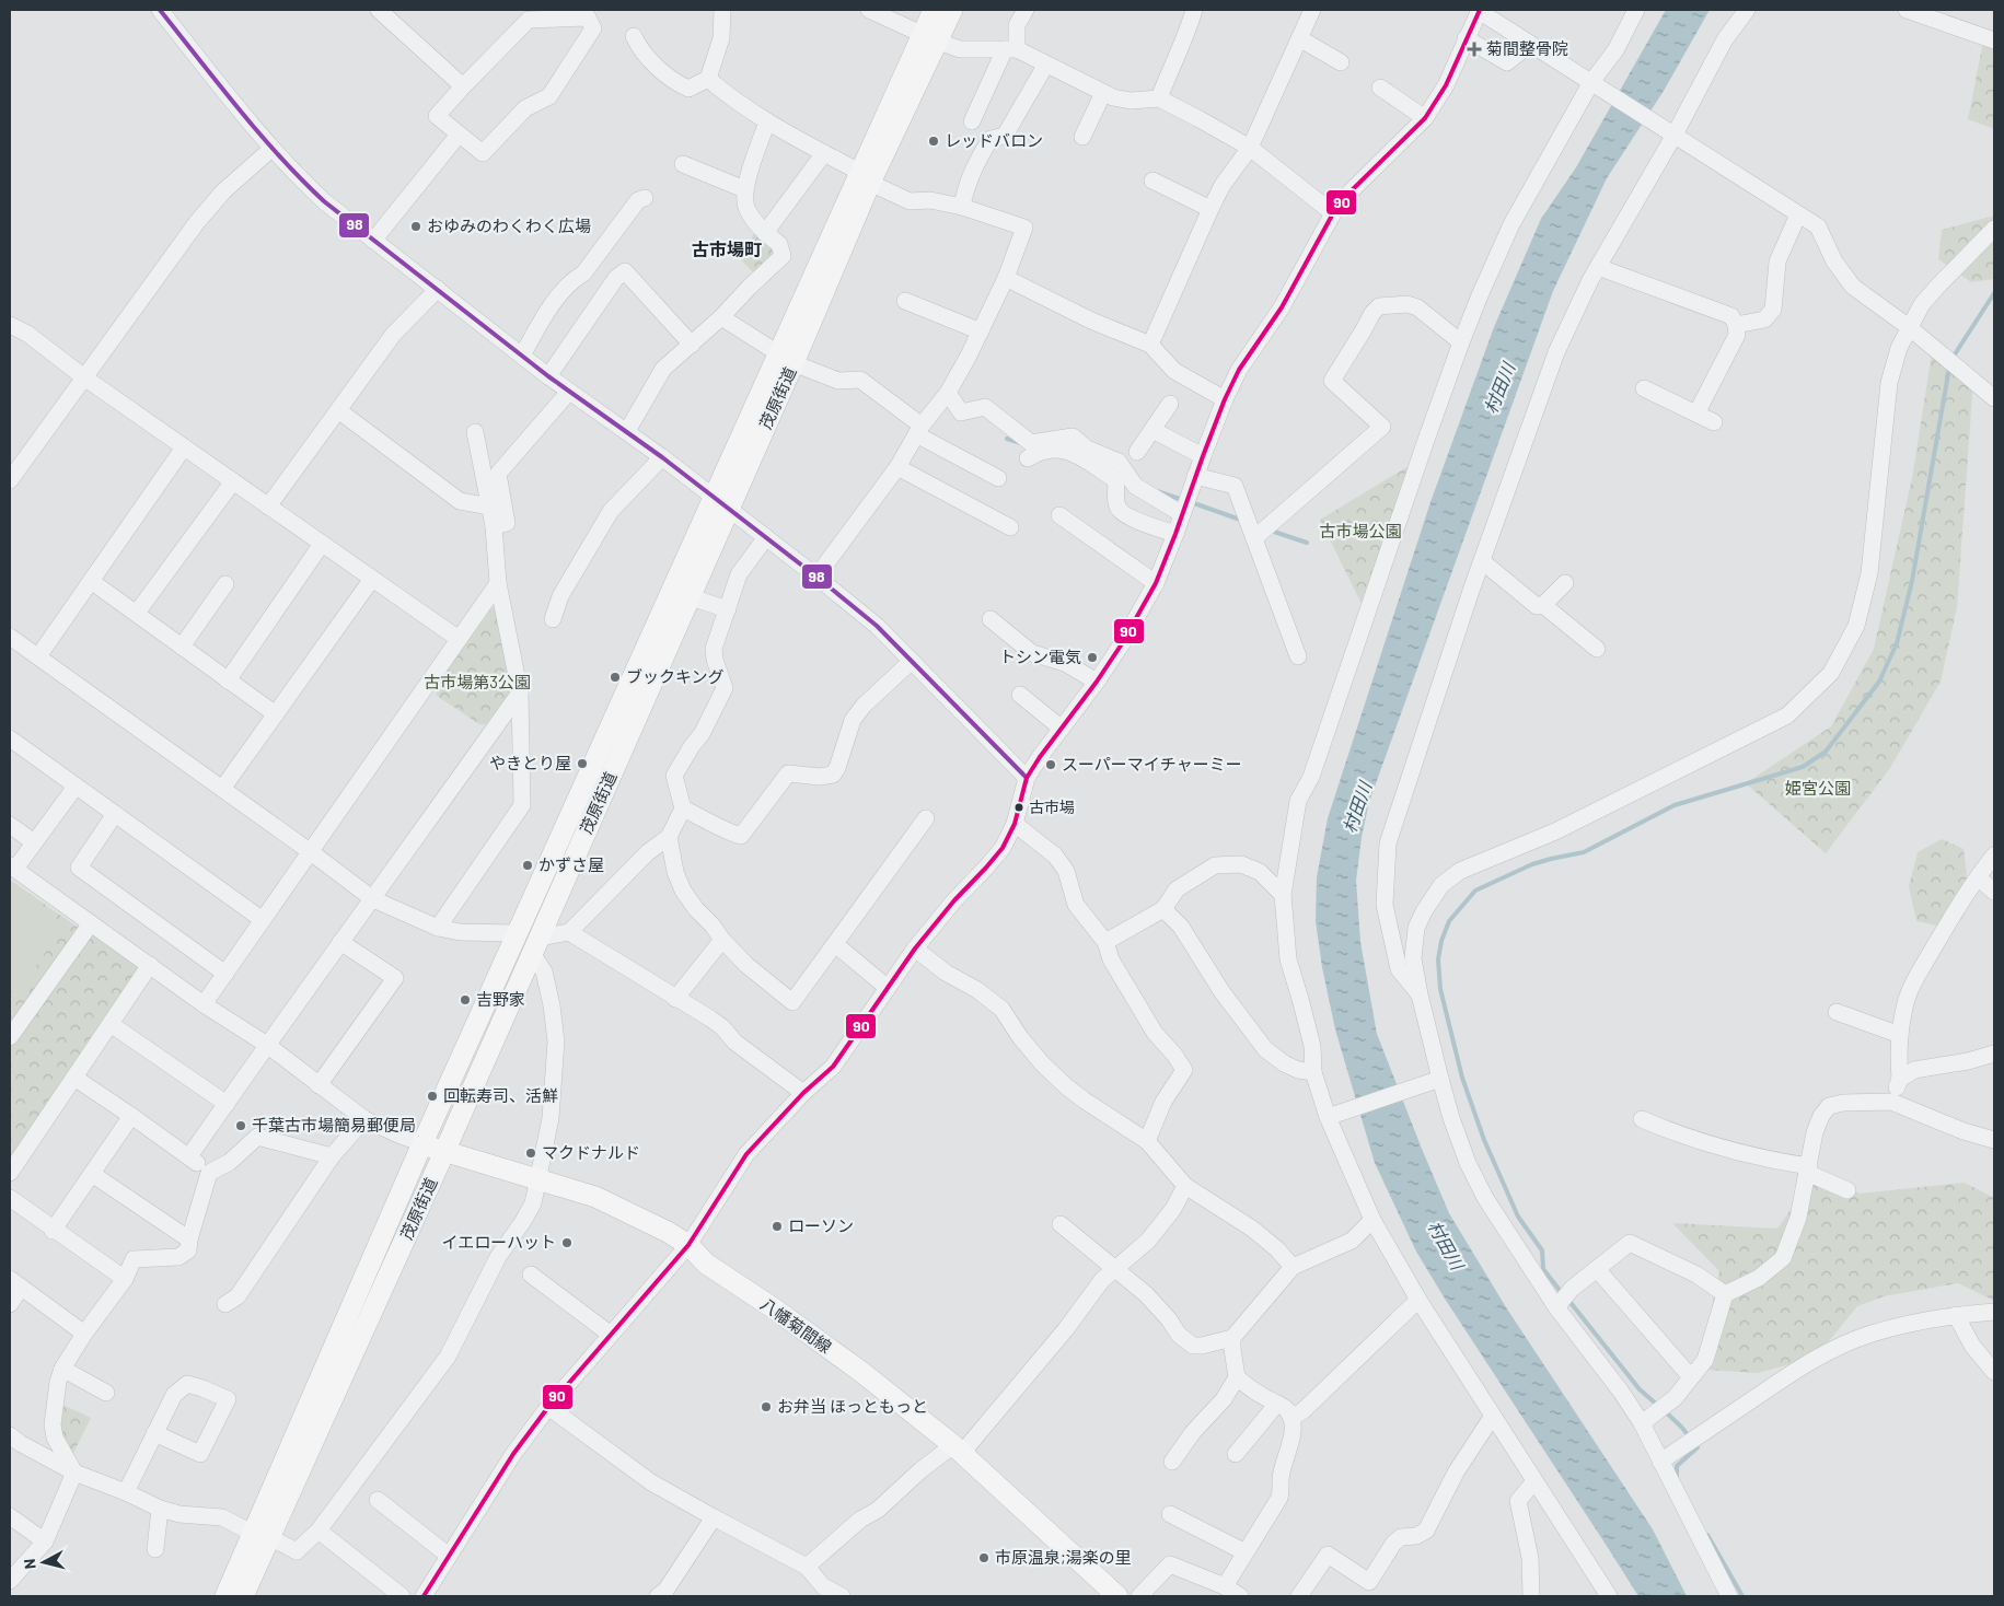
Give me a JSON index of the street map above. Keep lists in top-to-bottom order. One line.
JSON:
{"streets":{"main road":["茂原街道","八幡菊間線"]},"crossings":[["茂原街道","八幡菊間線"]],"districts":["古市場町"],"water":["村田川"],"parks":["古市場公園","古市場第3公園","姫宮公園"],"places":{"health":["菊間整骨院"],"other":["レッドバロン","おゆみのわくわく広場","トシン電気","ブックキング","やきとり屋","スーパーマイチャーミー","古市場","かずさ屋","吉野家","回転寿司、活鮮","千葉古市場簡易郵便局","マクドナルド","ローソン","イエローハット","お弁当 ほっともっと","市原温泉;湯楽の里"]},"lines":["transit line 98","transit line 90"],"north":"left"}
